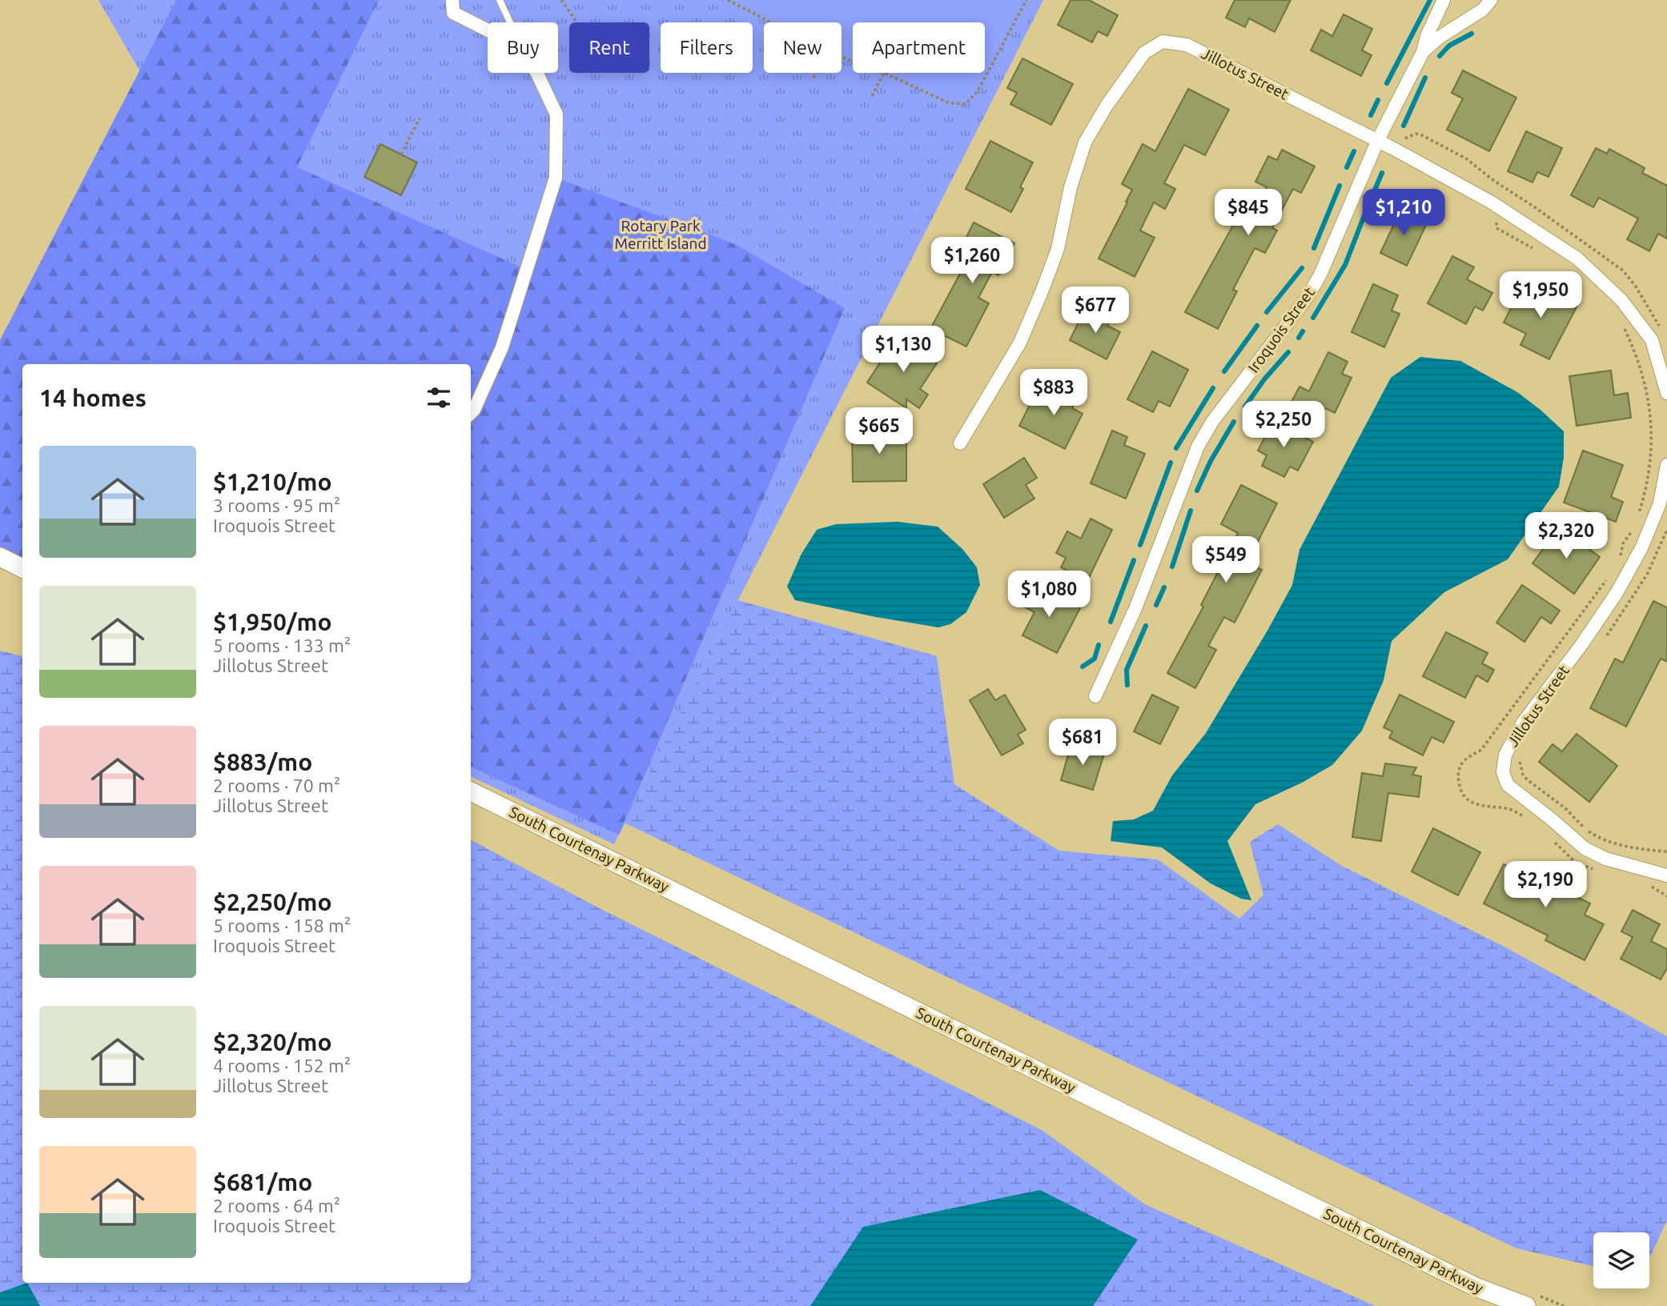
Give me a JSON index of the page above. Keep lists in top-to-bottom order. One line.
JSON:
{"streets":{"main road":["South Courtenay Parkway"],"street":["Jillotus Street","Iroquois Street"]},"crossings":[["Jillotus Street","Iroquois Street"]],"parks":["Rotary Park Merritt Island"],"page":{"chip":["Buy","Rent","Filters","New","Apartment"],"price":["$845","$1,210","$1,260","$1,950","$677","$1,130","$883","$2,250","$665","$2,320","$549","$1,080","$681","$2,190"],"heading":"14 homes","list":[{"name":"$1,210/mo","note":"3 rooms · 95 m² · Iroquois Street"},{"name":"$1,950/mo","note":"5 rooms · 133 m² · Jillotus Street"},{"name":"$883/mo","note":"2 rooms · 70 m² · Jillotus Street"},{"name":"$2,250/mo","note":"5 rooms · 158 m² · Iroquois Street"},{"name":"$2,320/mo","note":"4 rooms · 152 m² · Jillotus Street"},{"name":"$681/mo","note":"2 rooms · 64 m² · Iroquois Street"}]}}
